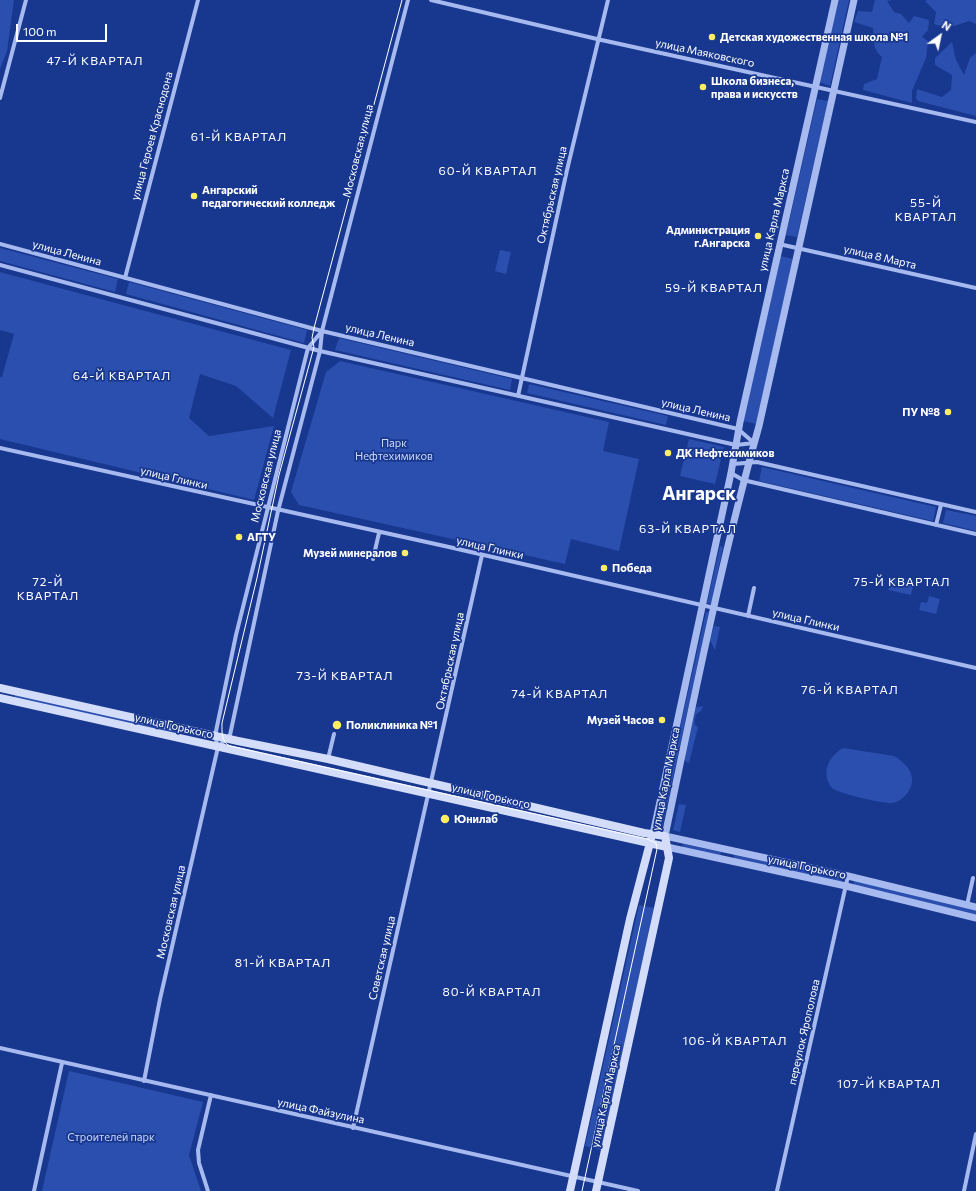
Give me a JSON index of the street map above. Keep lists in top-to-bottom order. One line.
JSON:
{"streets":{"main road":["улица Карла Маркса","улица Горького"],"street":["улица Маяковского","улица Героев Краснодона","Московская улица","Октябрьская улица","улица Ленина","улица 8 Марта","улица Глинки","Советская улица","переулок Ярополова","улица Файзулина"]},"crossings":[["улица Маяковского","Октябрьская улица"],["улица Маяковского","улица Карла Маркса"],["улица Героев Краснодона","улица Ленина"],["Московская улица","улица Ленина"],["Московская улица","улица Глинки"],["Московская улица","улица Горького"],["Московская улица","улица Файзулина"],["Октябрьская улица","улица Ленина"],["Октябрьская улица","улица Глинки"],["Октябрьская улица","улица Горького"],["Октябрьская улица","Советская улица"],["улица Карла Маркса","улица Ленина"],["улица Карла Маркса","улица 8 Марта"],["улица Карла Маркса","улица Глинки"],["улица Карла Маркса","улица Горького"],["улица Карла Маркса","улица Файзулина"],["улица Горького","Советская улица"],["улица Горького","переулок Ярополова"],["Советская улица","улица Файзулина"]],"districts":["47-Й КВАРТАЛ","61-Й КВАРТАЛ","60-Й КВАРТАЛ","55-Й КВАРТАЛ","59-Й КВАРТАЛ","64-Й КВАРТАЛ","Ангарск","63-Й КВАРТАЛ","72-Й КВАРТАЛ","75-Й КВАРТАЛ","73-Й КВАРТАЛ","76-Й КВАРТАЛ","74-Й КВАРТАЛ","81-Й КВАРТАЛ","80-Й КВАРТАЛ","106-Й КВАРТАЛ","107-Й КВАРТАЛ"],"parks":["Парк Нефтехимиков","Строителей парк"],"places":["Детская художественная школа №1","Школа бизнеса, права и искусств","Ангарский педагогический колледж","Администрация г.Ангарска","ПУ №8","ДК Нефтехимиков","АГТУ","Музей минералов","Победа","Музей Часов","Поликлиника №1","Юнилаб"],"scale_bar":"100 m","north":"top right"}
